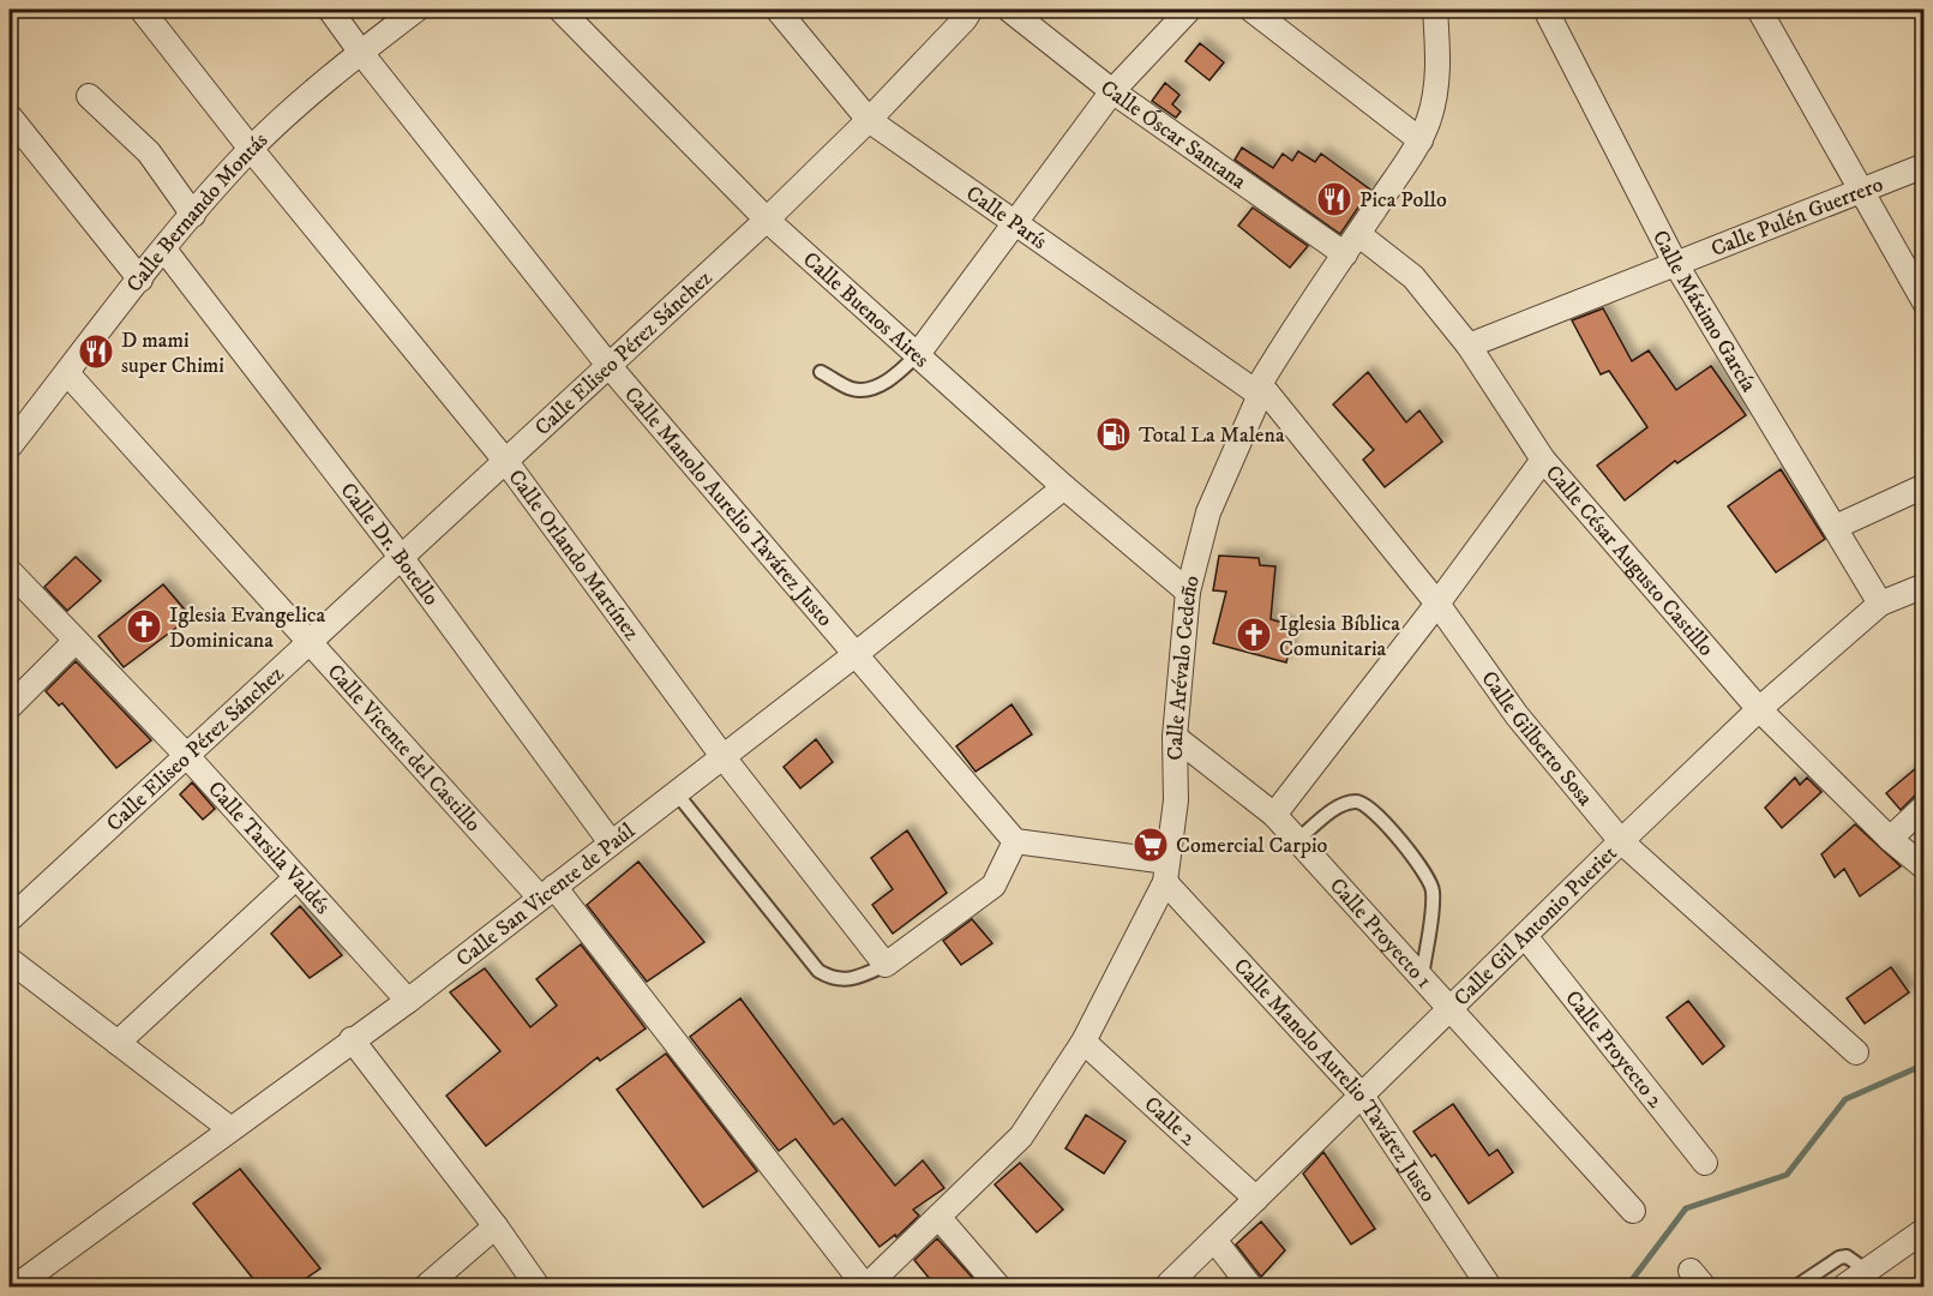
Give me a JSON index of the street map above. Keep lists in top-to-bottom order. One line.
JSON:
{"streets":{"street":["Calle Óscar Santana","Calle Bernando Montás","Calle Pulén Guerrero","Calle París","Calle Buenos Aires","Calle Máximo García","Calle Eliseo Pérez Sánchez","Calle Manolo Aurelio Tavárez Justo","Calle Dr. Botello","Calle Orlando Martínez","Calle César Augusto Castillo","Calle Arévalo Cedeño","Calle Gilberto Sosa","Calle Vicente del Castillo","Calle Tarsila Valdés","Calle San Vicente de Paúl","Calle Gil Antonio Pueriet","Calle Proyecto 1","Calle Proyecto 2","Calle 2"]},"crossings":[["Calle Óscar Santana","Calle César Augusto Castillo"],["Calle Óscar Santana","Calle Arévalo Cedeño"],["Calle Bernando Montás","Calle Manolo Aurelio Tavárez Justo"],["Calle Bernando Montás","Calle Dr. Botello"],["Calle Bernando Montás","Calle Orlando Martínez"],["Calle Bernando Montás","Calle Vicente del Castillo"],["Calle Pulén Guerrero","Calle Máximo García"],["Calle Pulén Guerrero","Calle César Augusto Castillo"],["Calle París","Calle Eliseo Pérez Sánchez"],["Calle París","Calle Arévalo Cedeño"],["Calle París","Calle Gilberto Sosa"],["Calle Buenos Aires","Calle Eliseo Pérez Sánchez"],["Calle Buenos Aires","Calle Arévalo Cedeño"],["Calle Buenos Aires","Calle San Vicente de Paúl"],["Calle Máximo García","Calle Gil Antonio Pueriet"],["Calle Eliseo Pérez Sánchez","Calle Manolo Aurelio Tavárez Justo"],["Calle Eliseo Pérez Sánchez","Calle Dr. Botello"],["Calle Eliseo Pérez Sánchez","Calle Orlando Martínez"],["Calle Eliseo Pérez Sánchez","Calle Vicente del Castillo"],["Calle Eliseo Pérez Sánchez","Calle Tarsila Valdés"],["Calle Manolo Aurelio Tavárez Justo","Calle Arévalo Cedeño"],["Calle Manolo Aurelio Tavárez Justo","Calle San Vicente de Paúl"],["Calle Manolo Aurelio Tavárez Justo","Calle Gil Antonio Pueriet"],["Calle Dr. Botello","Calle San Vicente de Paúl"],["Calle Orlando Martínez","Calle San Vicente de Paúl"],["Calle César Augusto Castillo","Calle Arévalo Cedeño"],["Calle César Augusto Castillo","Calle Gil Antonio Pueriet"],["Calle Arévalo Cedeño","Calle Gilberto Sosa"],["Calle Arévalo Cedeño","Calle Vicente del Castillo"],["Calle Arévalo Cedeño","Calle Proyecto 1"],["Calle Arévalo Cedeño","Calle 2"],["Calle Gilberto Sosa","Calle Gil Antonio Pueriet"],["Calle Vicente del Castillo","Calle San Vicente de Paúl"],["Calle Tarsila Valdés","Calle San Vicente de Paúl"],["Calle Gil Antonio Pueriet","Calle Proyecto 1"],["Calle Gil Antonio Pueriet","Calle Proyecto 2"],["Calle Gil Antonio Pueriet","Calle 2"]],"places":{"restaurant":["Pica Pollo","D mami super Chimi"],"fuel station":["Total La Malena"],"church":["Iglesia Evangelica Dominicana","Iglesia Bíblica Comunitaria"],"supermarket":["Comercial Carpio"]}}
